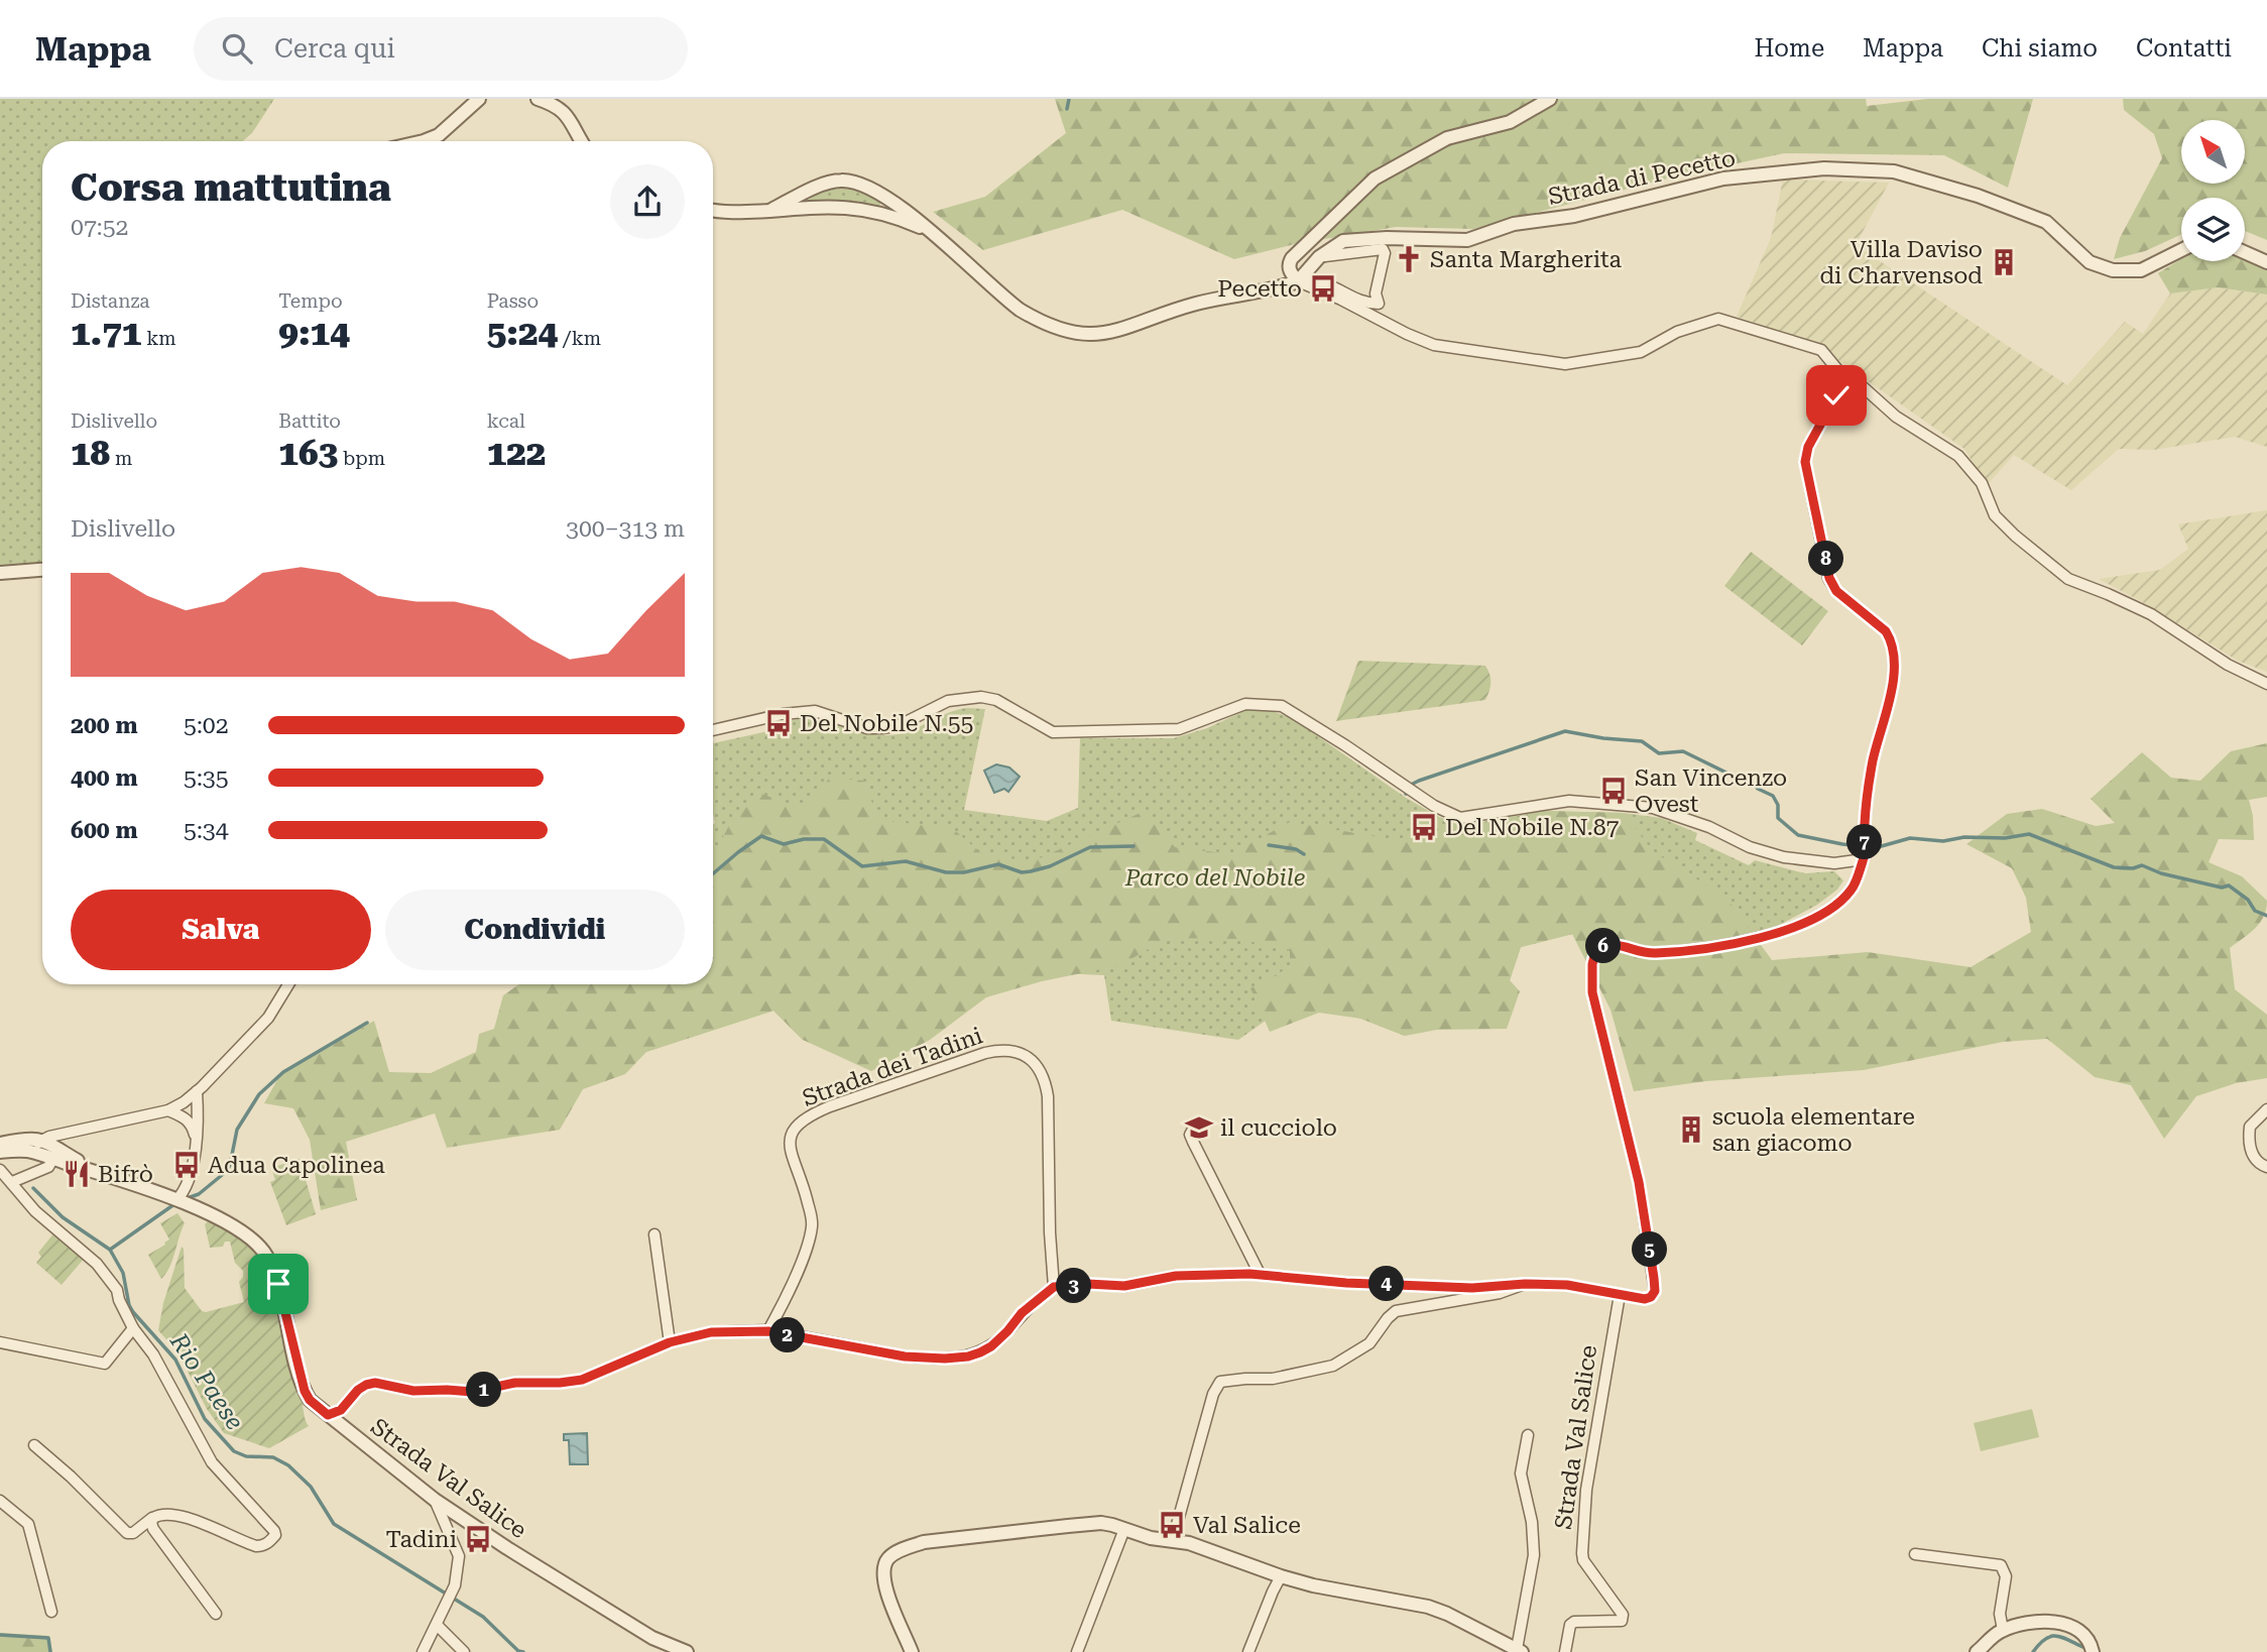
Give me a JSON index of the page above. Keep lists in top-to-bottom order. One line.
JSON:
{"streets":{"street":["Strada di Pecetto","Strada dei Tadini","Strada Val Salice"]},"water":["Rio Paese"],"parks":["Parco del Nobile"],"places":{"church":["Santa Margherita"],"building":["Villa Daviso di Charvensod","scuola elementare san giacomo"],"bus stop":["Pecetto","Del Nobile N.55","San Vincenzo Ovest","Del Nobile N.87","Adua Capolinea","Val Salice","Tadini"],"school or university":["il cucciolo"],"restaurant":["Bifrò"]},"north":"top left","page":{"header":"Mappa","search":"Cerca qui","nav":["Home","Mappa","Chi siamo","Contatti"],"heading":["Corsa mattutina","07:52"],"stats":[["Distanza","1.71 km"],["Tempo","9:14"],["Passo","5:24 /km"],["Dislivello","18 m"],["Battito","163 bpm"],["kcal","122"]],"chart":["Dislivello","300–313 m"],"pins":["8","7","6","5","4","3","2","1"],"list":[{"name":"200 m","note":"5:02"},{"name":"400 m","note":"5:35"},{"name":"600 m","note":"5:34"}],"buttons":["Salva","Condividi"]}}
